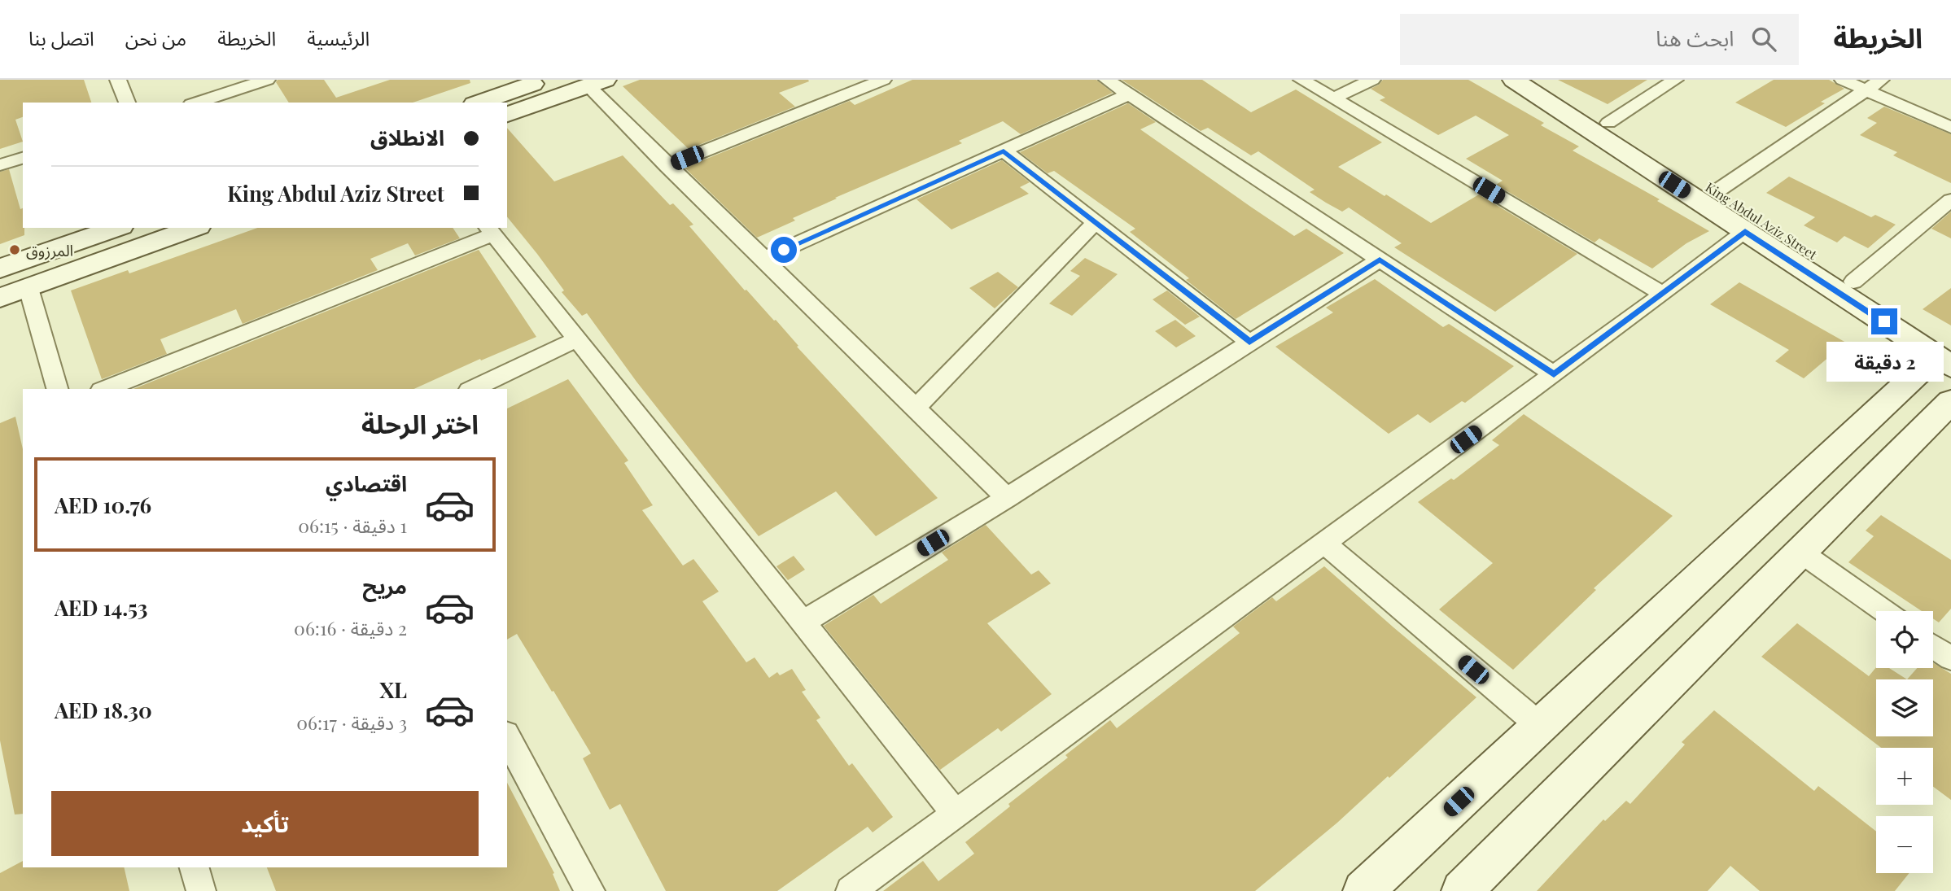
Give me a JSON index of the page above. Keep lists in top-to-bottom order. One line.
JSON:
{"streets":{"street":["King Abdul Aziz Street"]},"places":["المرزوق"],"page":{"header":"الخريطة","search":"ابحث هنا","nav":["الرئيسية","الخريطة","من نحن","اتصل بنا"],"banner":["الانطلاق","King Abdul Aziz Street"],"bubble":"2 دقيقة","heading":"اختر الرحلة","list":[{"name":"اقتصادي","note":"1 دقيقة · 06:15","value":"AED 10.76"},{"name":"مريح","note":"2 دقيقة · 06:16","value":"AED 14.53"},{"name":"XL","note":"3 دقيقة · 06:17","value":"AED 18.30"}],"map_buttons":["+","−"],"buttons":"تأكيد"}}
